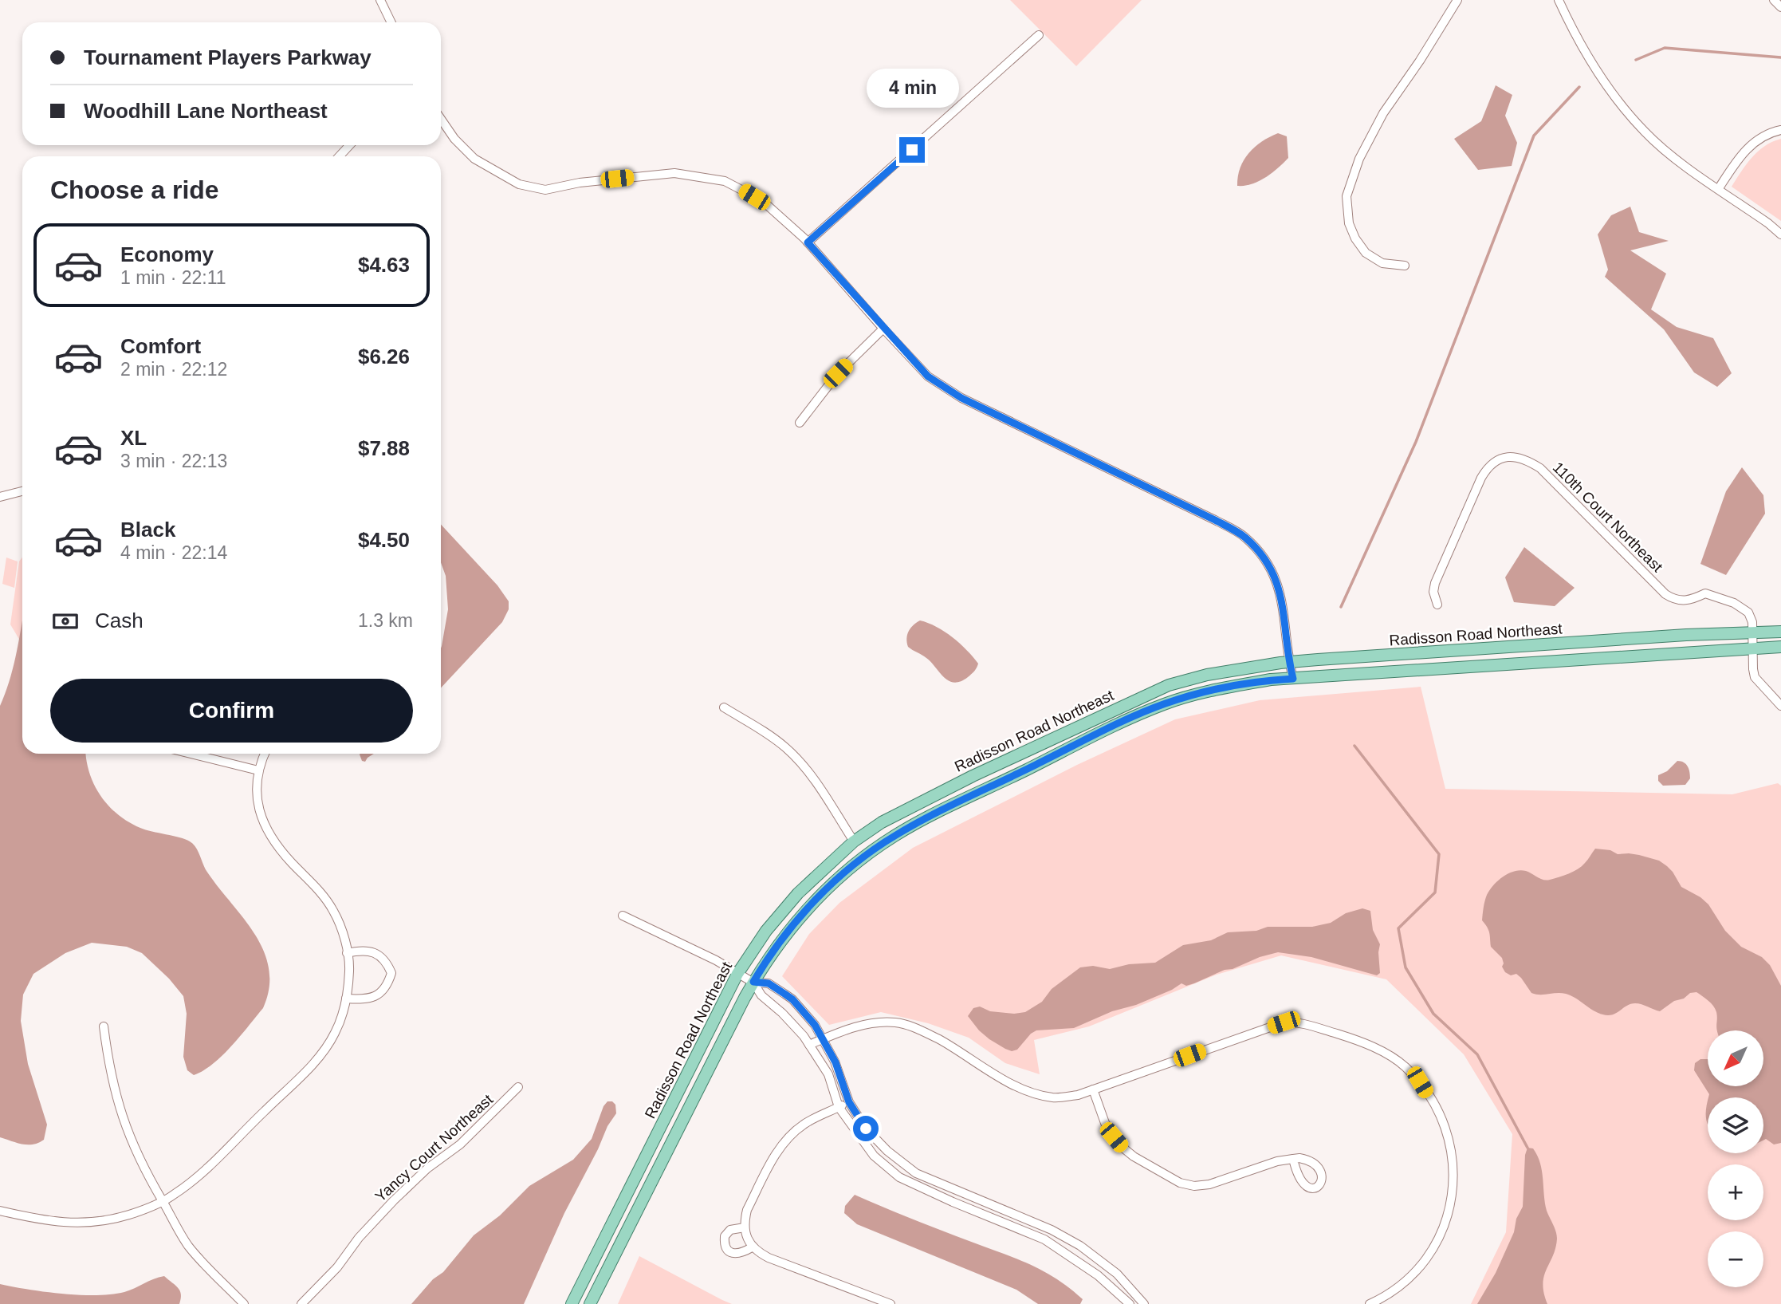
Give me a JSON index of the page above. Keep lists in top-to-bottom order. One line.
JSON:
{"streets":{"main road":["Radisson Road Northeast"],"street":["110th Court Northeast","Yancy Court Northeast"]},"crossings":[["110th Court Northeast","Radisson Road Northeast"]],"north":"bottom left","page":{"banner":["Tournament Players Parkway","Woodhill Lane Northeast"],"bubble":"4 min","heading":"Choose a ride","list":[{"name":"Economy","note":"1 min · 22:11","value":"$4.63"},{"name":"Comfort","note":"2 min · 22:12","value":"$6.26"},{"name":"XL","note":"3 min · 22:13","value":"$7.88"},{"name":"Black","note":"4 min · 22:14","value":"$4.50"}],"pay":["Cash","1.3 km"],"buttons":"Confirm","map_buttons":["+","−"]}}
